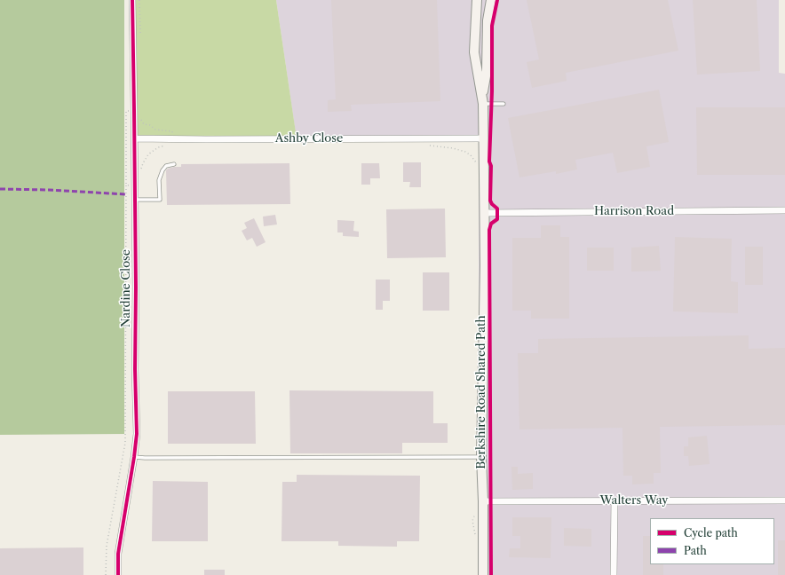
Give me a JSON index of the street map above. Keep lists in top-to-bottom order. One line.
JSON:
{"streets":{"street":["Ashby Close","Harrison Road","Nardine Close","Walters Way"],"cycle path":["Berkshire Road Shared Path"]},"crossings":[["Ashby Close","Nardine Close"]],"legend":["Cycle path","Path"]}
